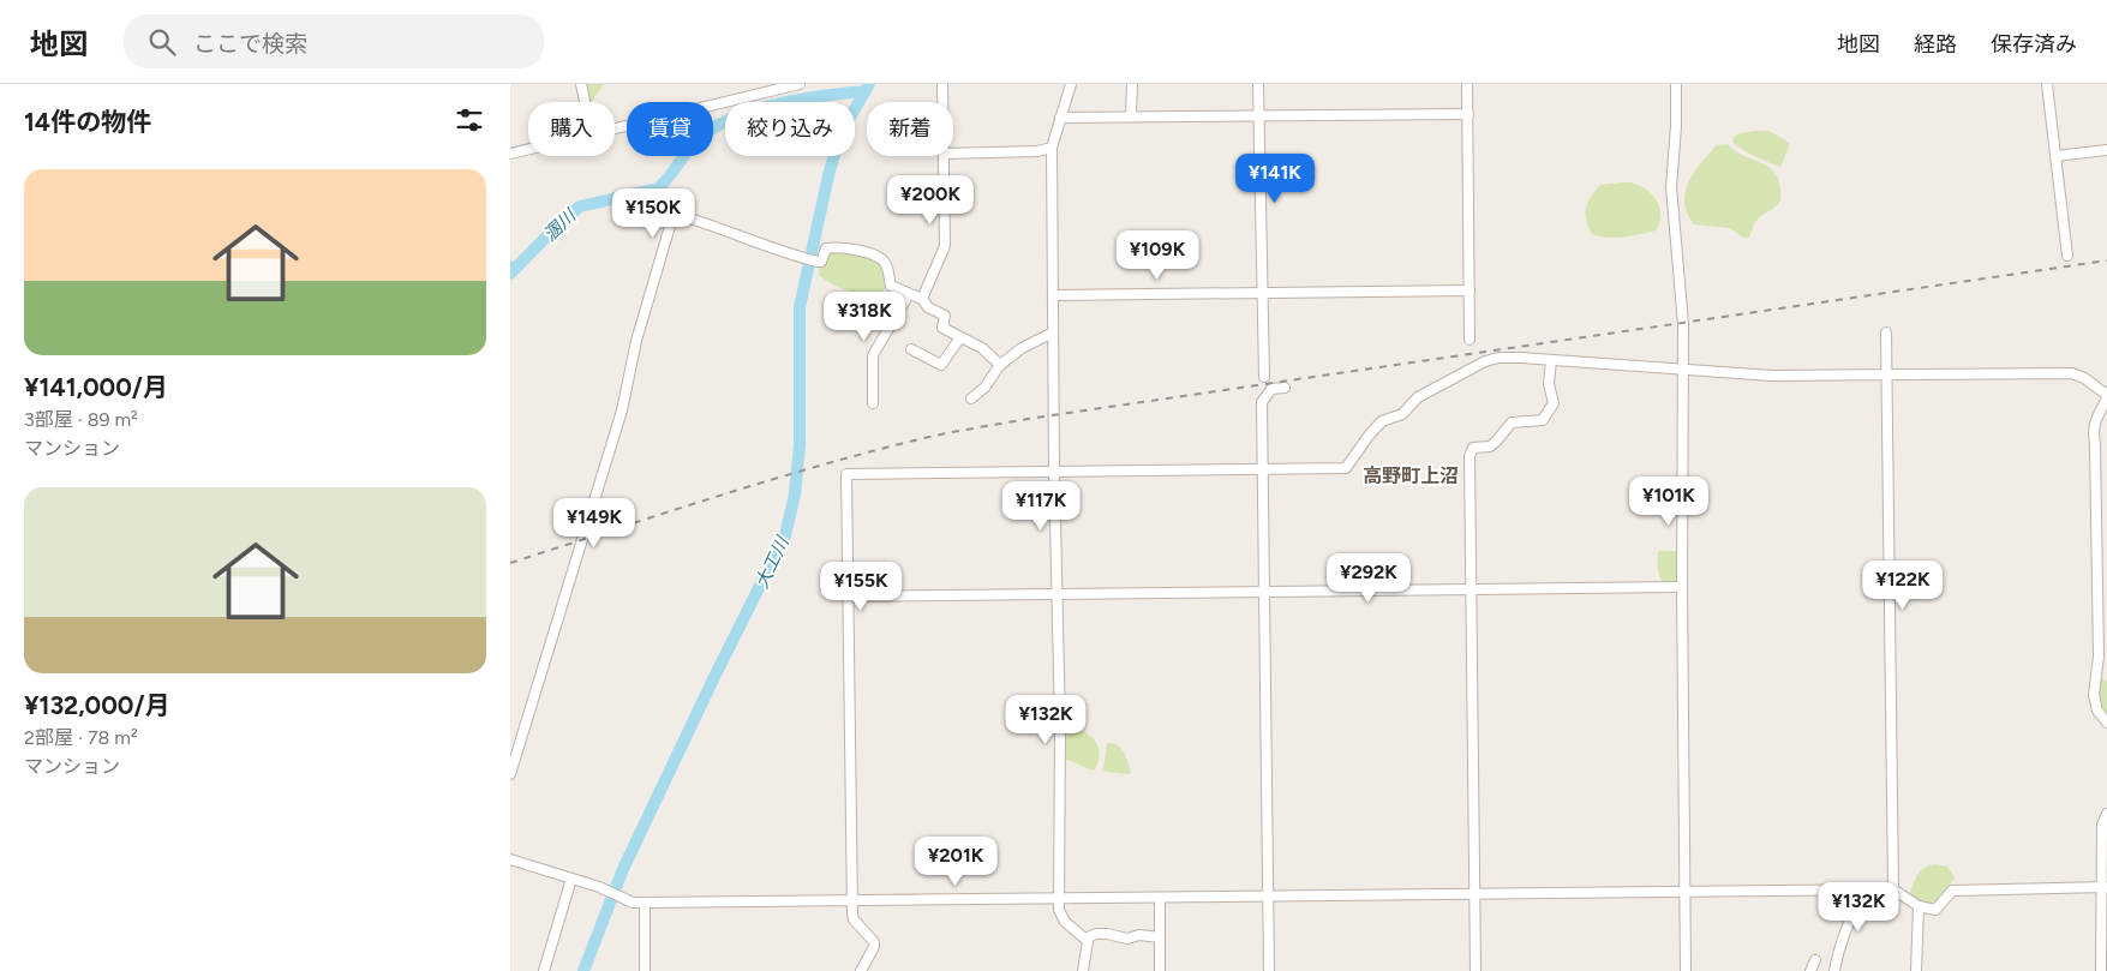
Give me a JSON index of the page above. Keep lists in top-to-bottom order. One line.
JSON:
{"districts":["高野町上沼"],"water":["溷川","大工川"],"page":{"header":"地図","search":"ここで検索","nav":["地図","経路","保存済み"],"heading":"14件の物件","chip":["購入","賃貸","絞り込み","新着"],"price":["¥141K","¥200K","¥150K","¥109K","¥318K","¥101K","¥117K","¥149K","¥292K","¥122K","¥155K","¥132K","¥201K","¥132K"],"list":[{"name":"¥141,000/月","note":"3部屋 · 89 m² · マンション"},{"name":"¥132,000/月","note":"2部屋 · 78 m² · マンション"}]}}
